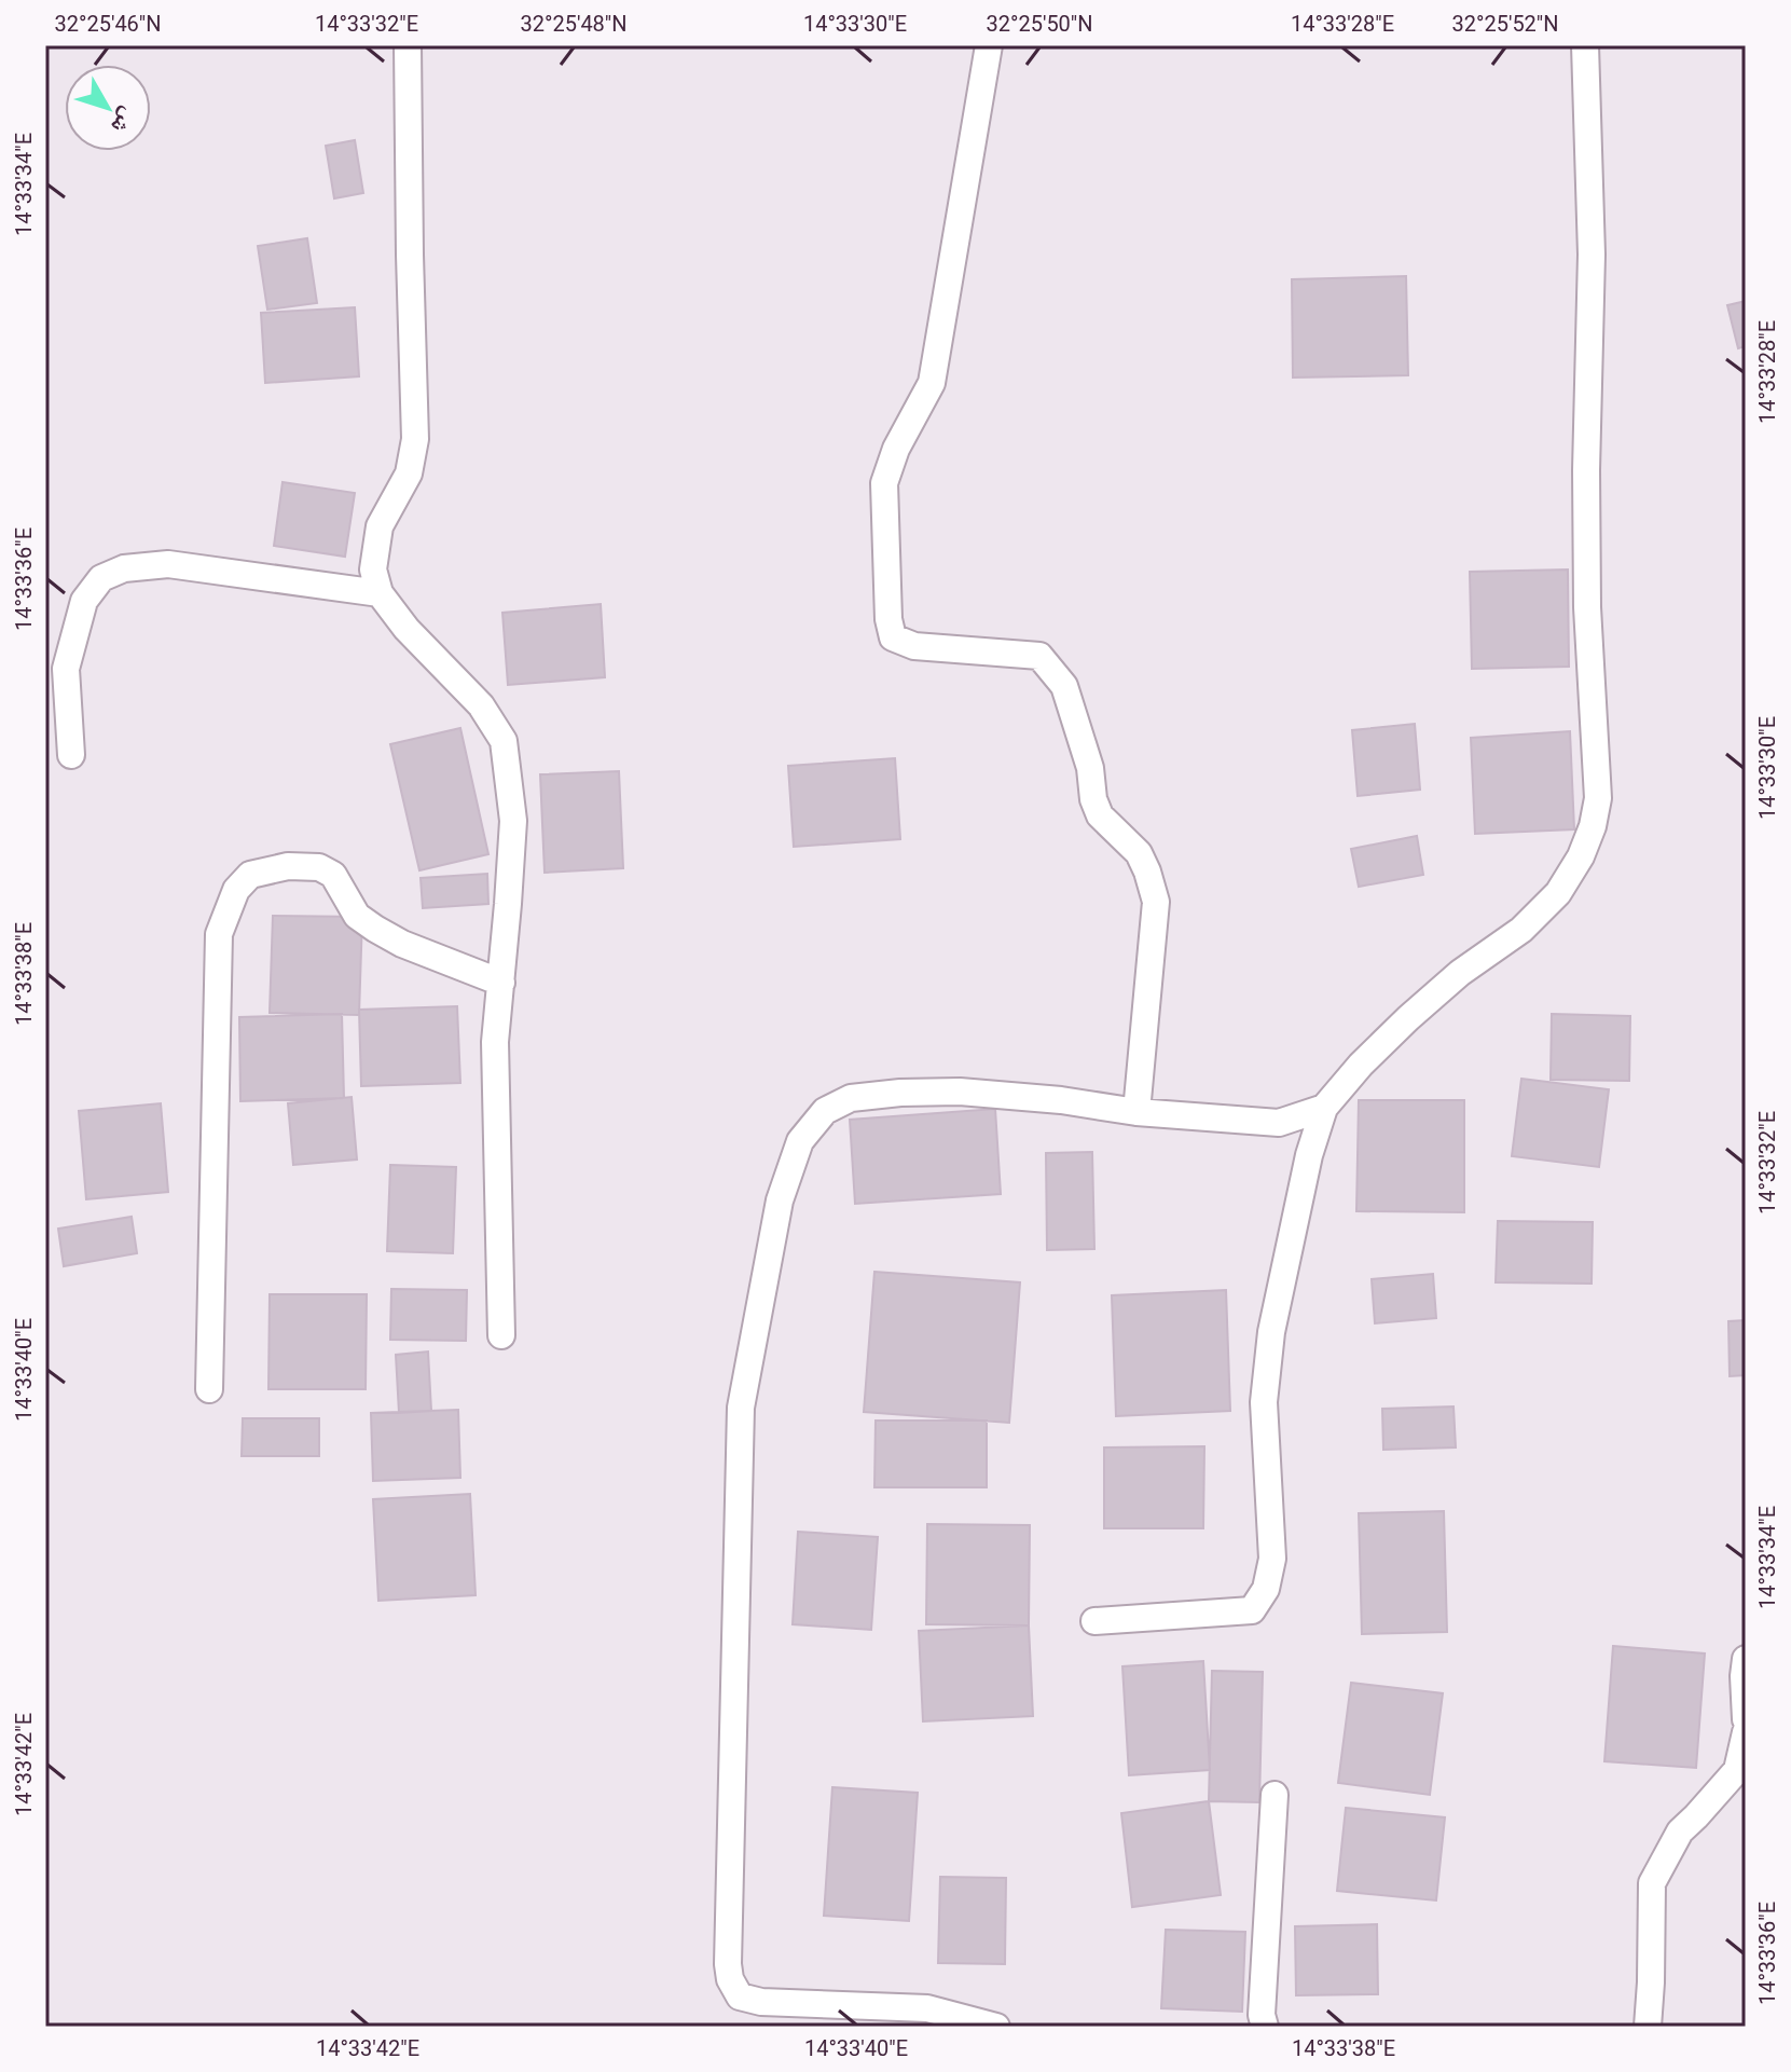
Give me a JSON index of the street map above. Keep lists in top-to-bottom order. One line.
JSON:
{"north":"bottom right","coordinates":["32°25'46\"N","14°33'32\"E","32°25'48\"N","14°33'30\"E","32°25'50\"N","14°33'28\"E","32°25'52\"N","14°33'34\"E","14°33'36\"E","14°33'38\"E","14°33'40\"E","14°33'42\"E"]}
